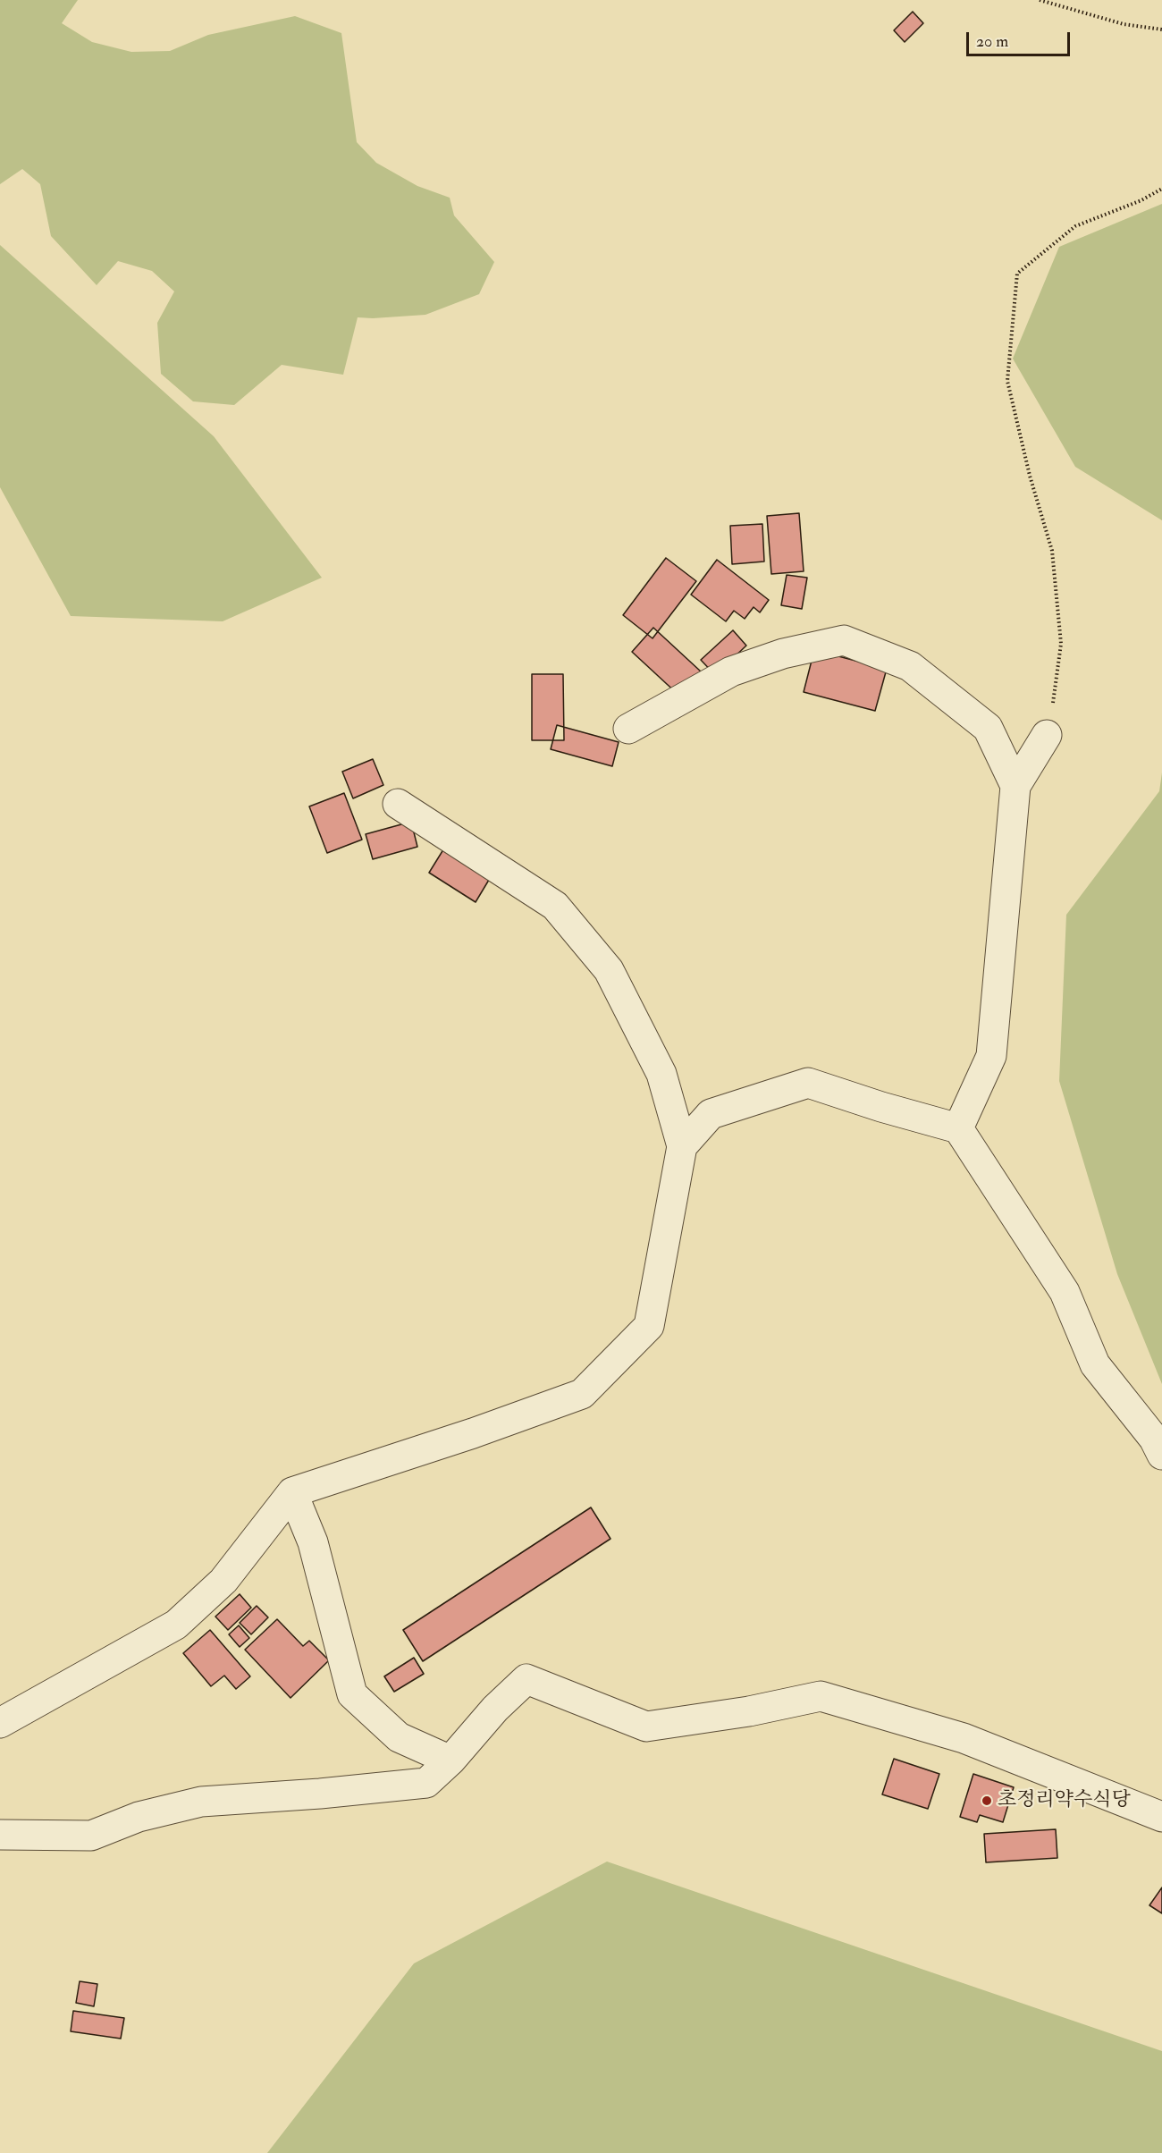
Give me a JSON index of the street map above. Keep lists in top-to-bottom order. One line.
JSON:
{"places":["초정리약수식당"],"scale_bar":"20 m"}
